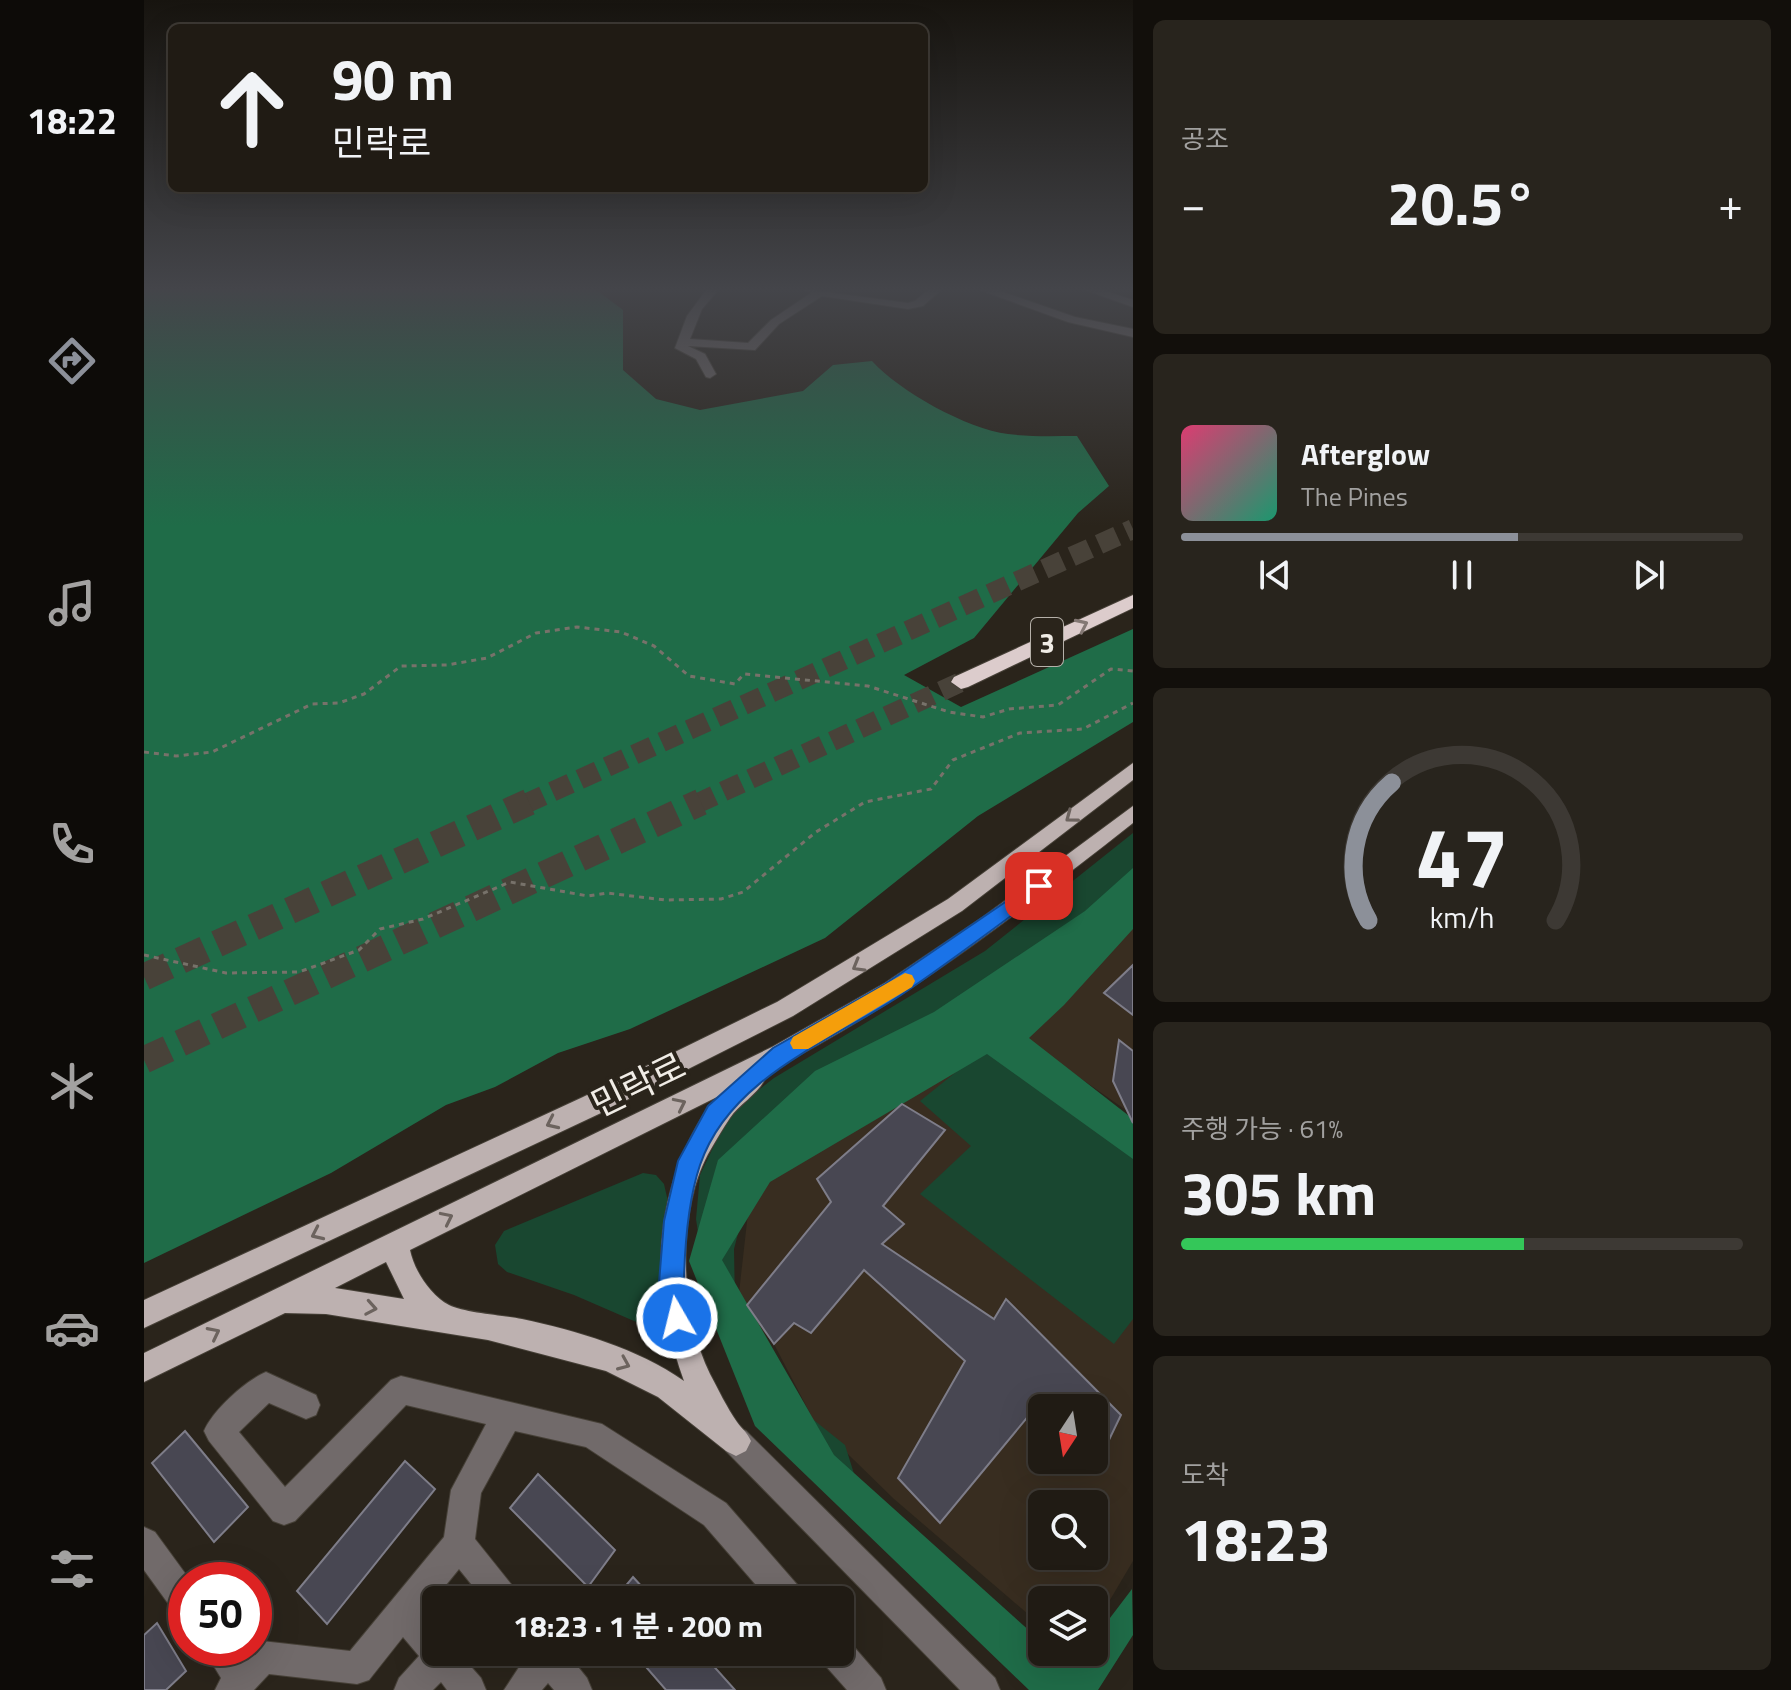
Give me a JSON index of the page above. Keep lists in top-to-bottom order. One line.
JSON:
{"streets":{"highway":["3"],"main road":["민락로"]},"north":"bottom","page":{"tabs":"18:22","tile":["공조",["주행 가능 · 61%","305 km"],["도착","18:23"]],"turn":["90 m","민락로"],"heat":["−","20.5°","+"],"song":["Afterglow","The Pines"],"limit":"50","trip":"18:23 · 1 분 · 200 m","gauge":["47","km/h"]}}
